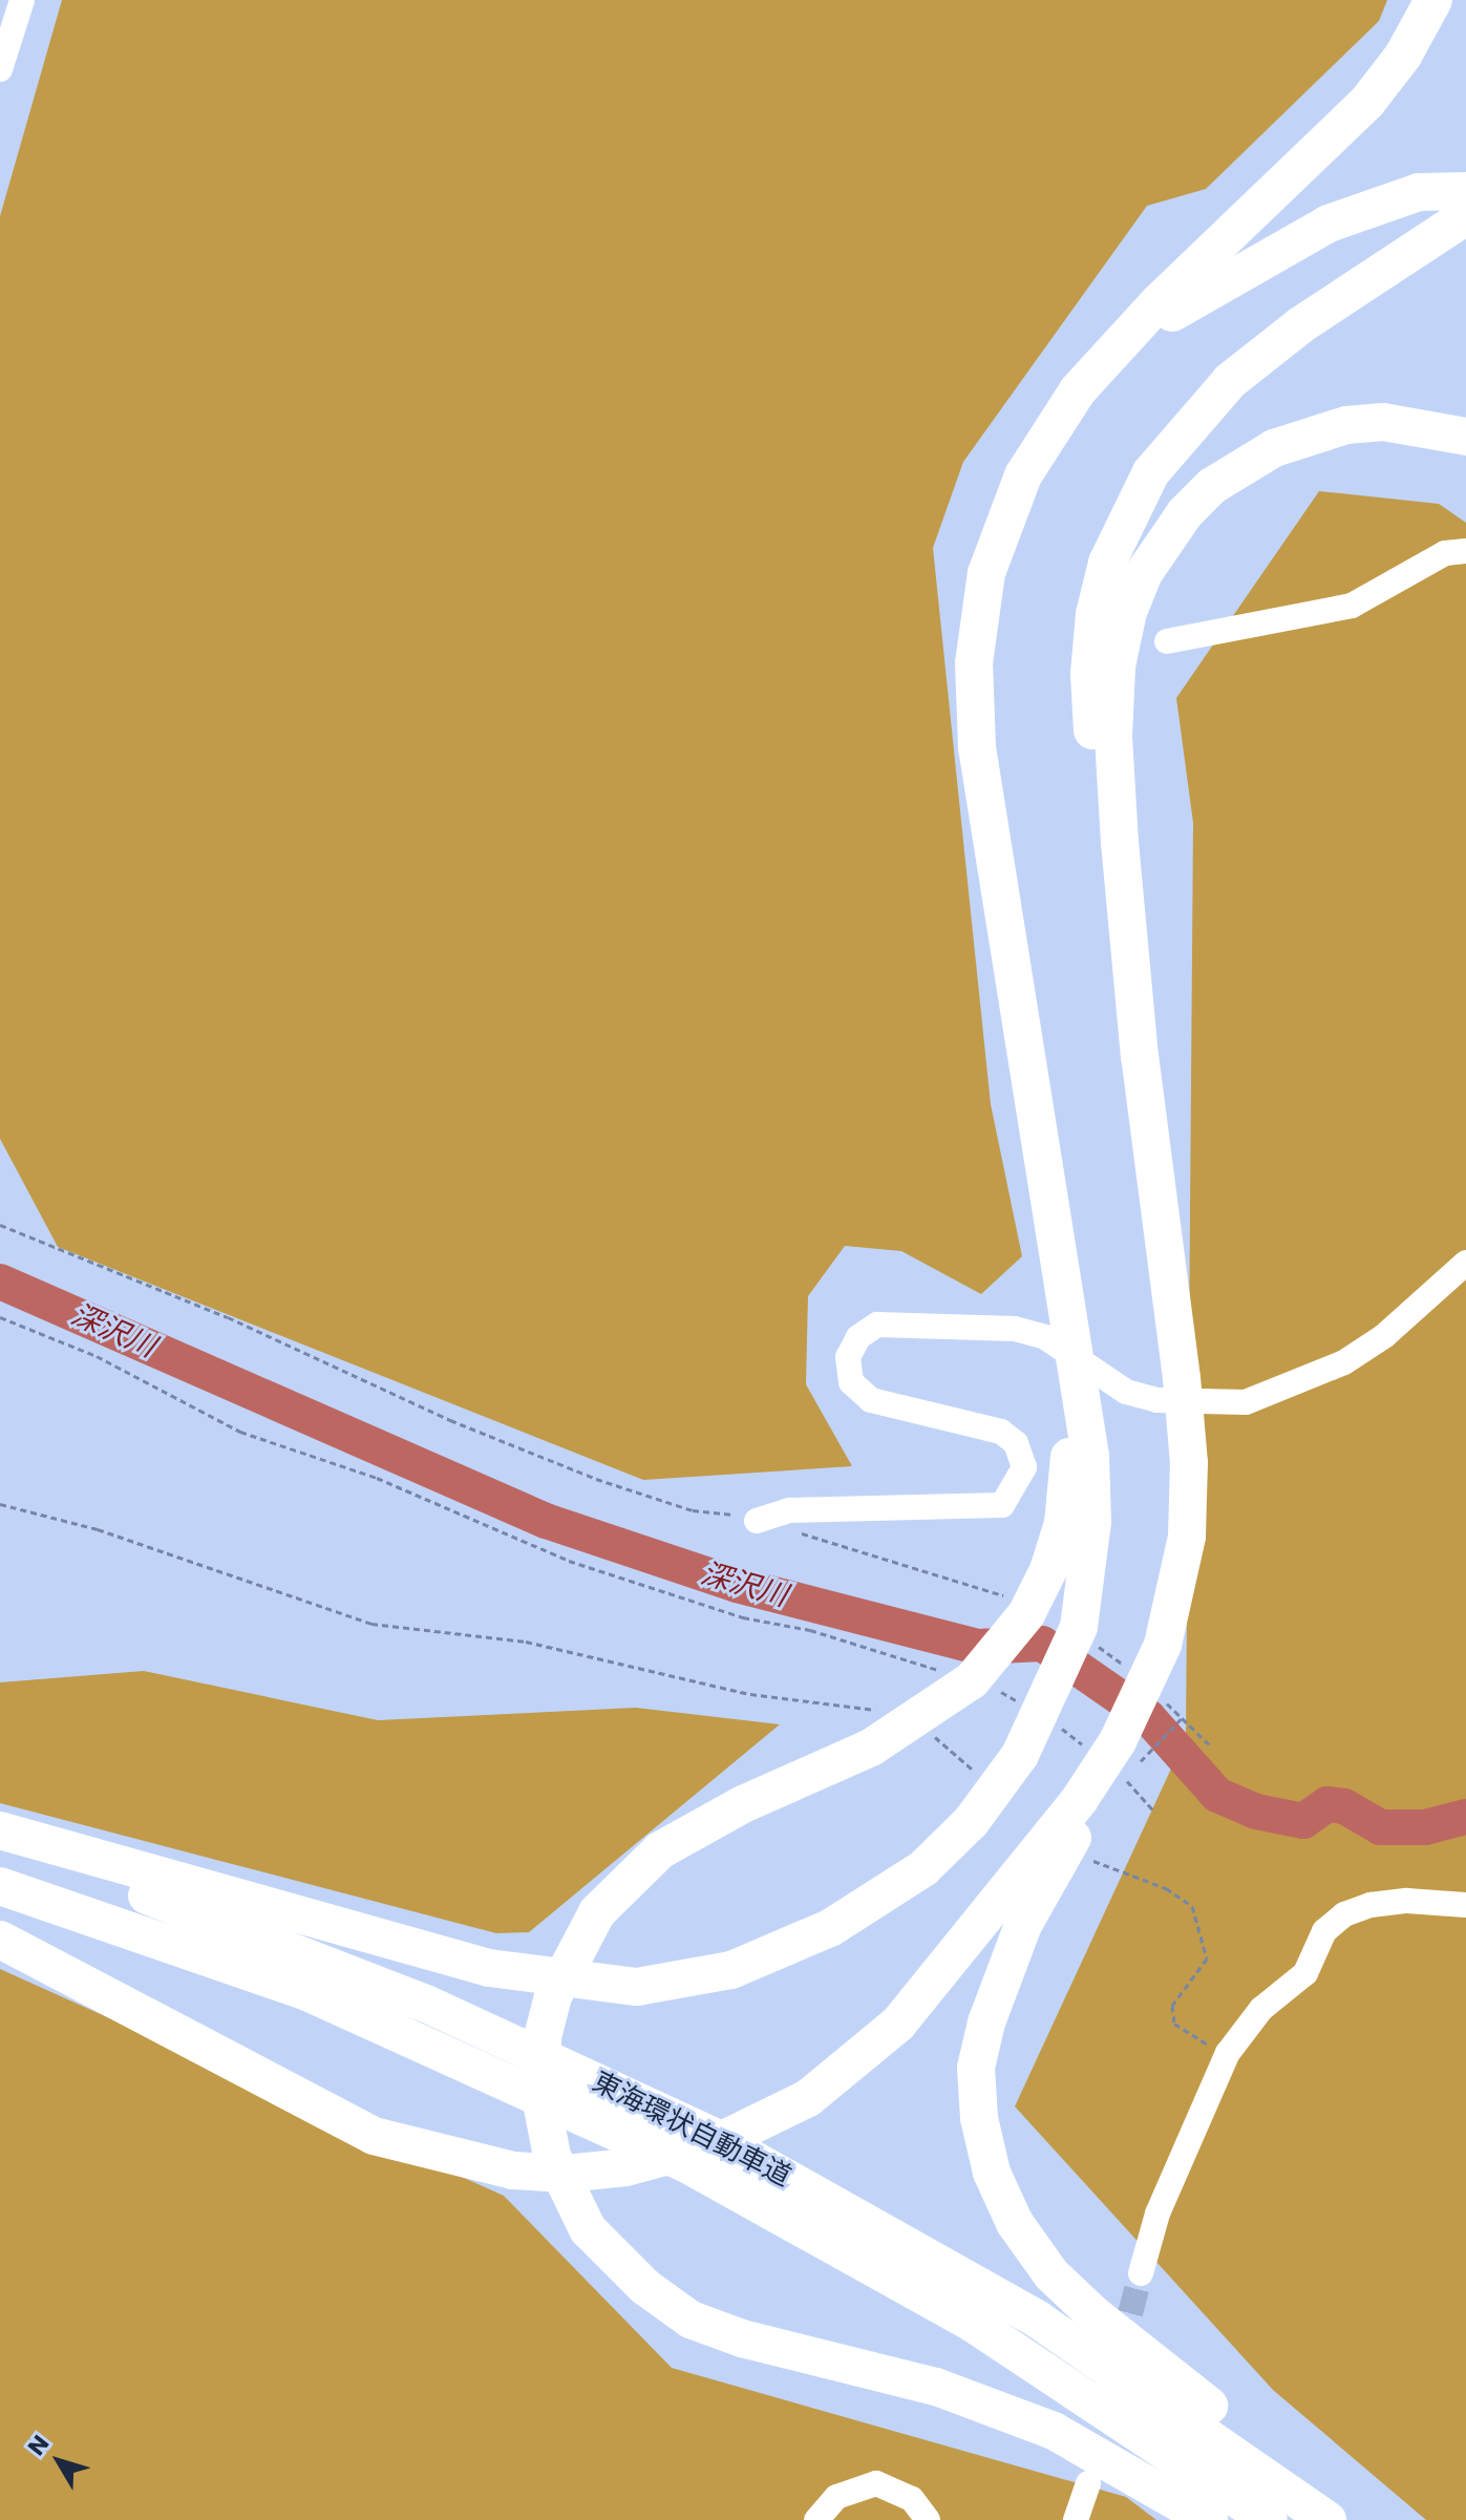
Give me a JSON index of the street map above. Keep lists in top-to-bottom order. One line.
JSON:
{"streets":{"highway":["東海環状自動車道"]},"water":["深沢川"],"north":"top left"}
